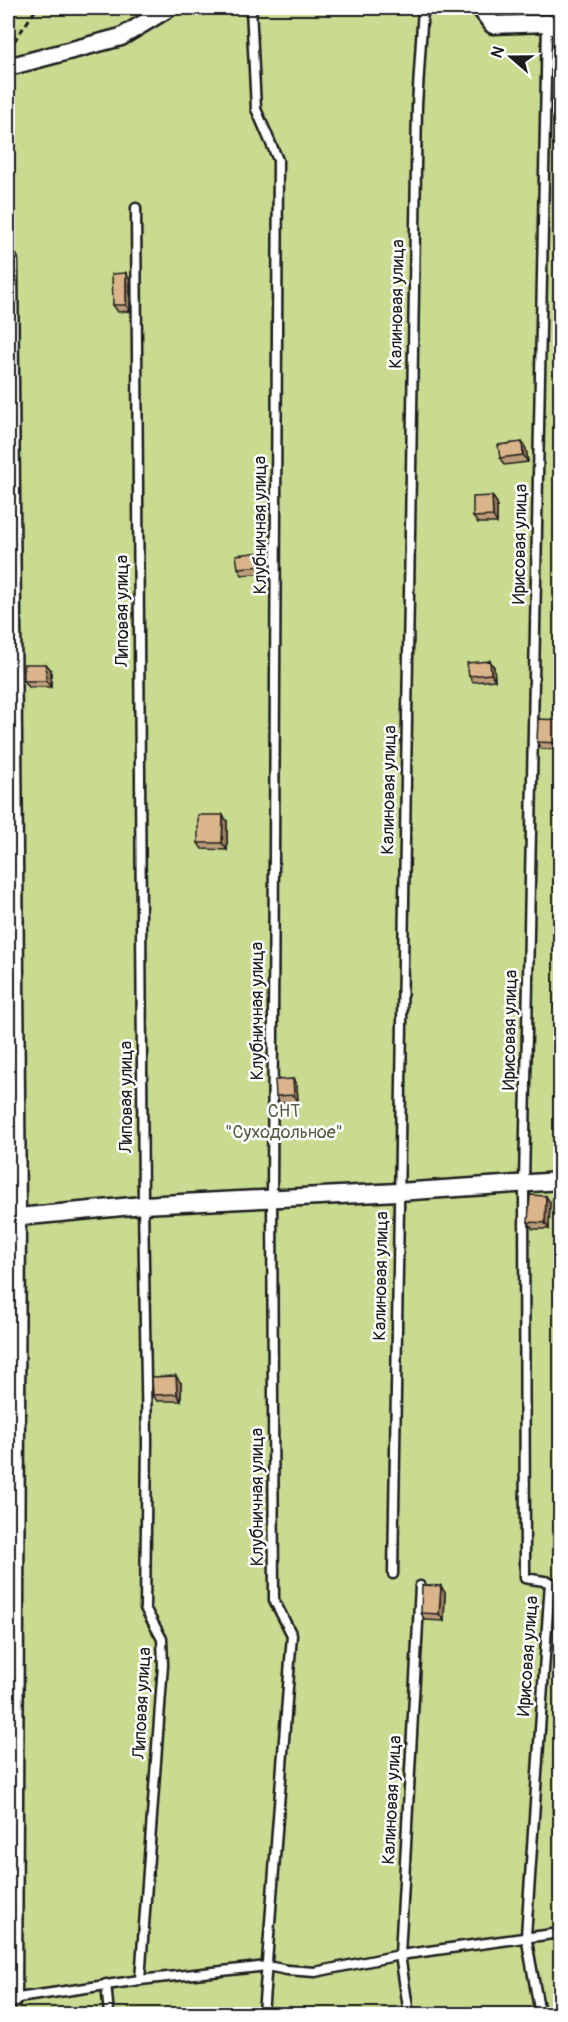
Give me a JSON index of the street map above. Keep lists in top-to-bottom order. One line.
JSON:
{"streets":{"lane":["Калиновая улица","Клубничная улица","Ирисовая улица","Липовая улица"]},"parks":["СНТ \"Суходольное\""],"north":"left"}
